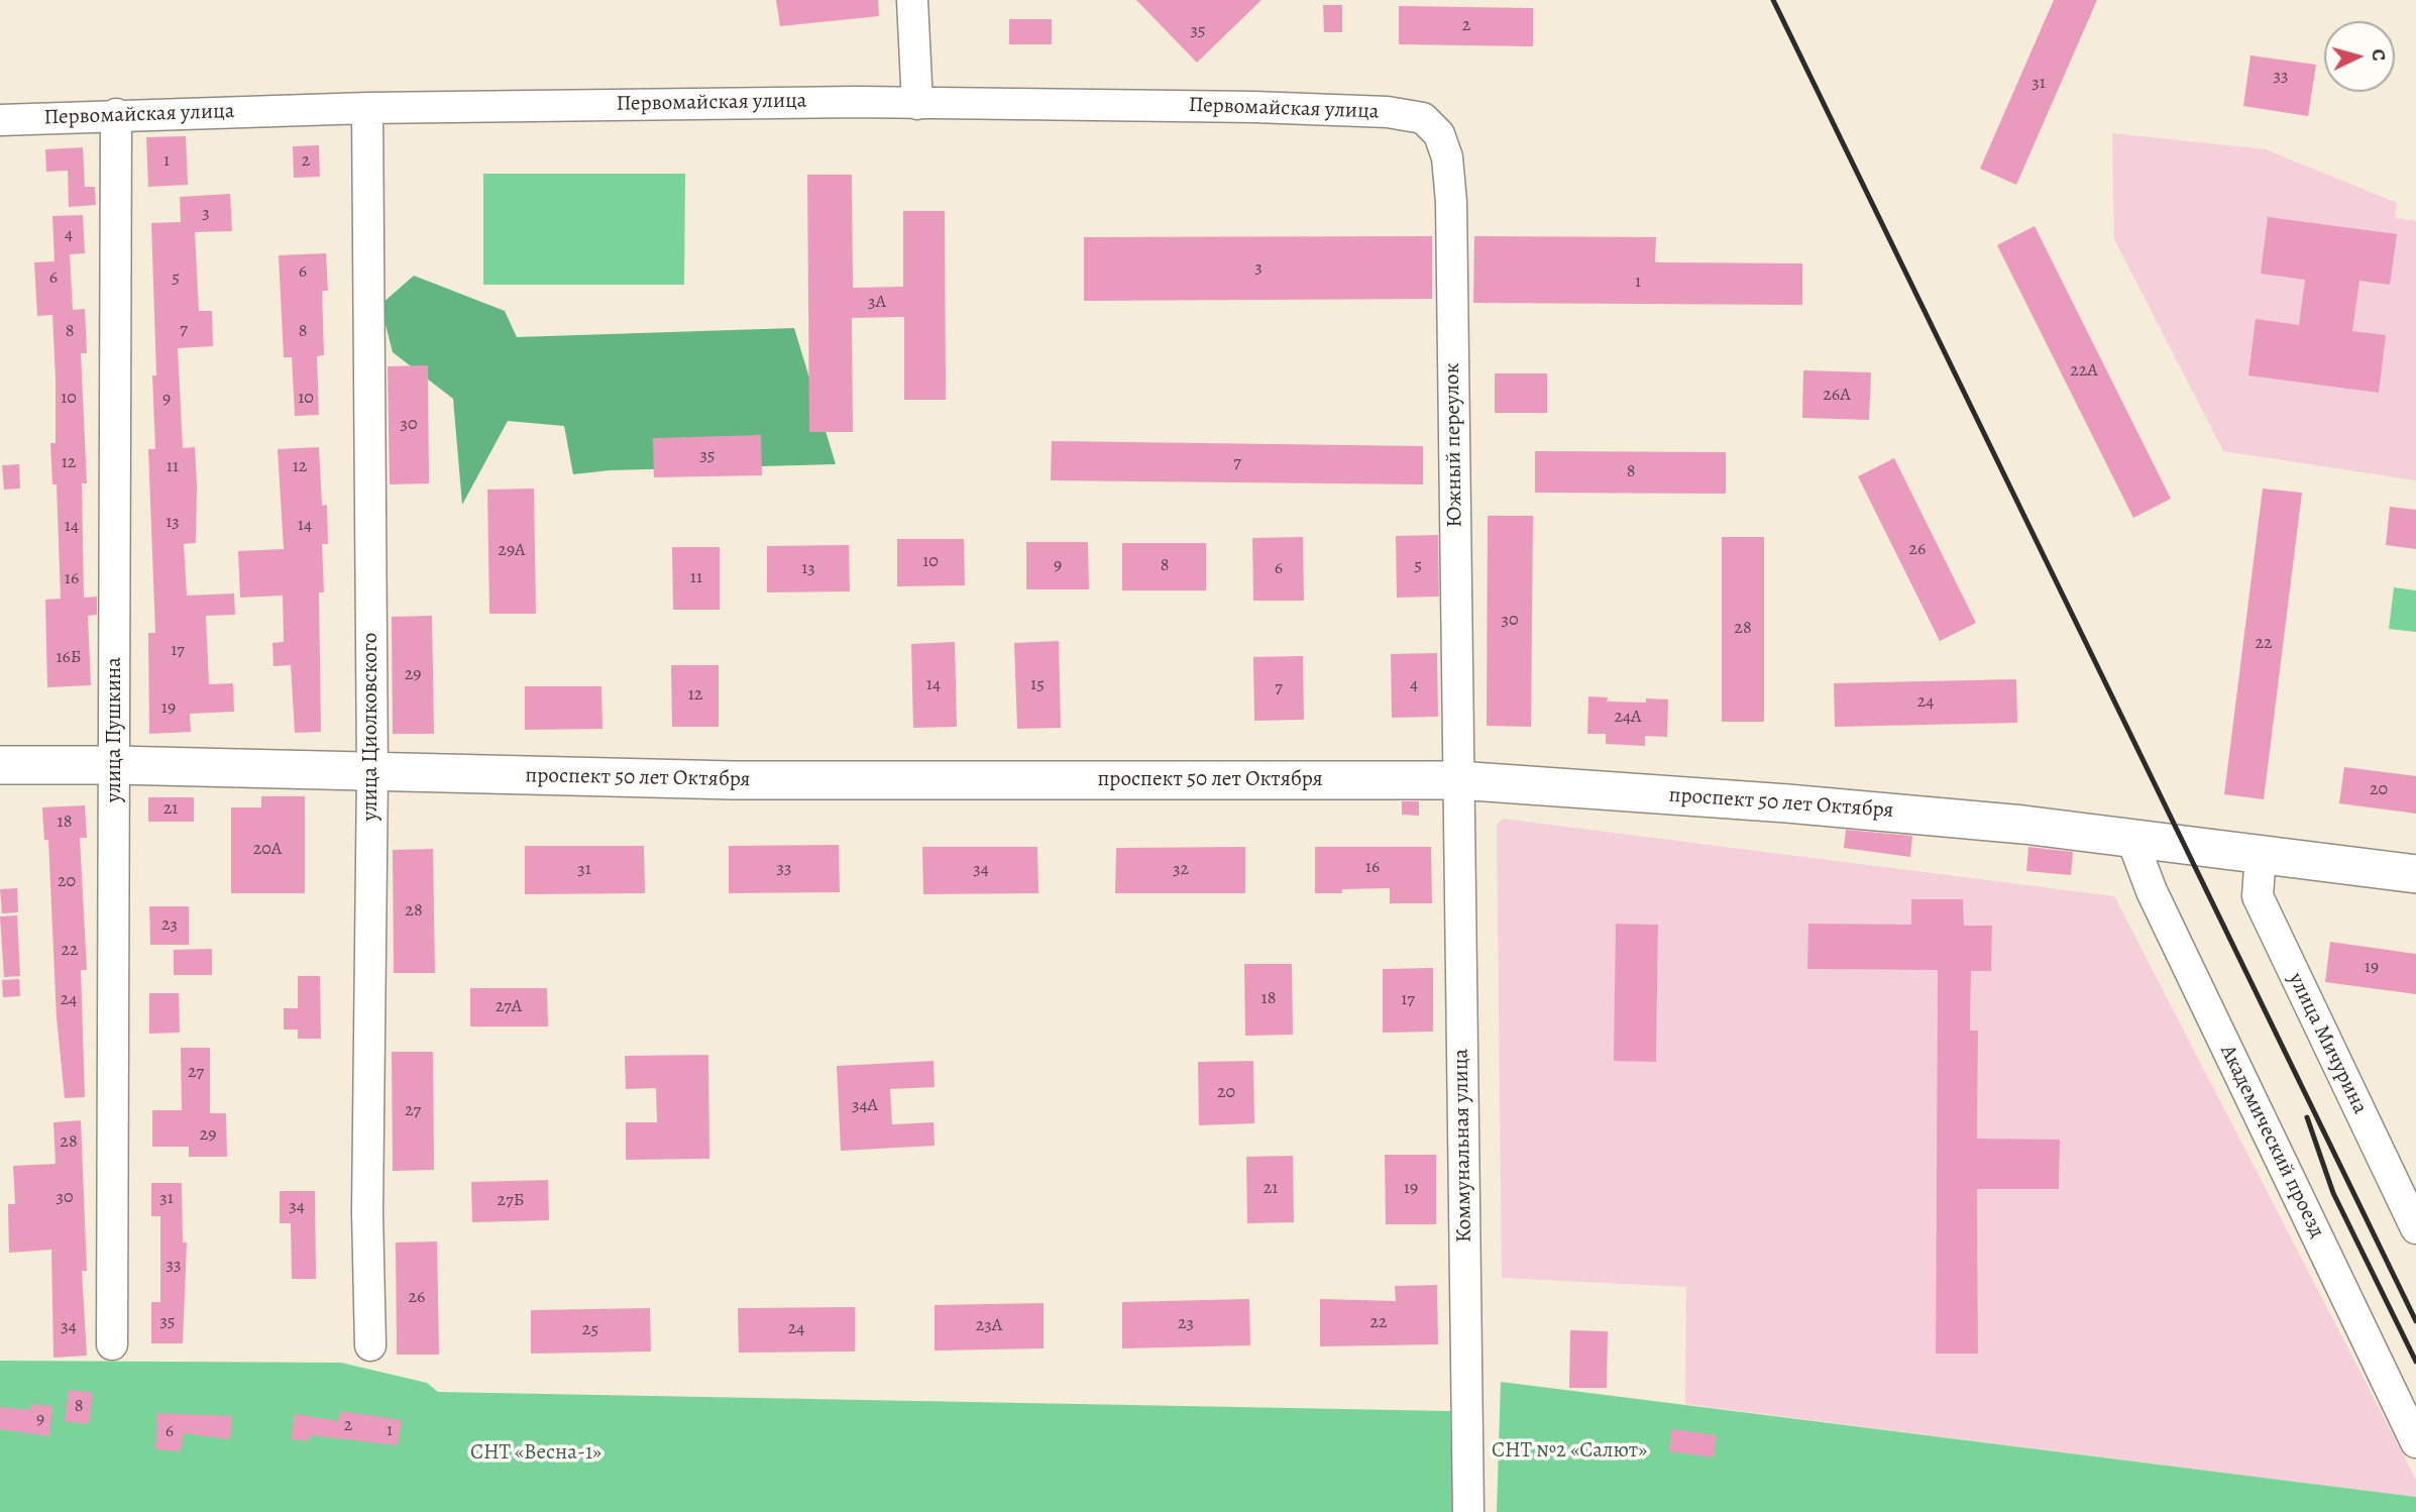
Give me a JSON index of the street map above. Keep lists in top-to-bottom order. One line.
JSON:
{"streets":{"main road":["проспект 50 лет Октября"],"street":["Первомайская улица","Южный переулок","улица Циолковского","улица Пушкина","улица Мичурина","Академический проезд","Коммунальная улица"]},"crossings":[["Первомайская улица","Южный переулок"],["Первомайская улица","улица Циолковского"],["Первомайская улица","улица Пушкина"],["Южный переулок","проспект 50 лет Октября"],["Южный переулок","Коммунальная улица"],["улица Циолковского","проспект 50 лет Октября"],["улица Пушкина","проспект 50 лет Октября"],["проспект 50 лет Октября","улица Мичурина"],["проспект 50 лет Октября","Академический проезд"],["проспект 50 лет Октября","Коммунальная улица"]],"parks":["СНТ №2 «Салют»","СНТ «Весна-1»"],"house_numbers":["2","35","33","31","1","2","3","4","3","6","6","5","1","3А","7","8","8","22А","26А","10","10","9","30","35","12","7","11","12","8","13","14","14","26","29А","10","9","8","5","13","6","11","16","30","28","22","17","16Б","29","14","15","4","7","12","24","19","24А","20","21","18","20А","16","33","31","34","32","20","28","23","22","19","18","24","17","27А","27","20","34А","27","29","28","21","19","30","31","27Б","34","33","26","35","22","23","23А","34","24","25","8","9","2","1","6"],"north":"right"}
